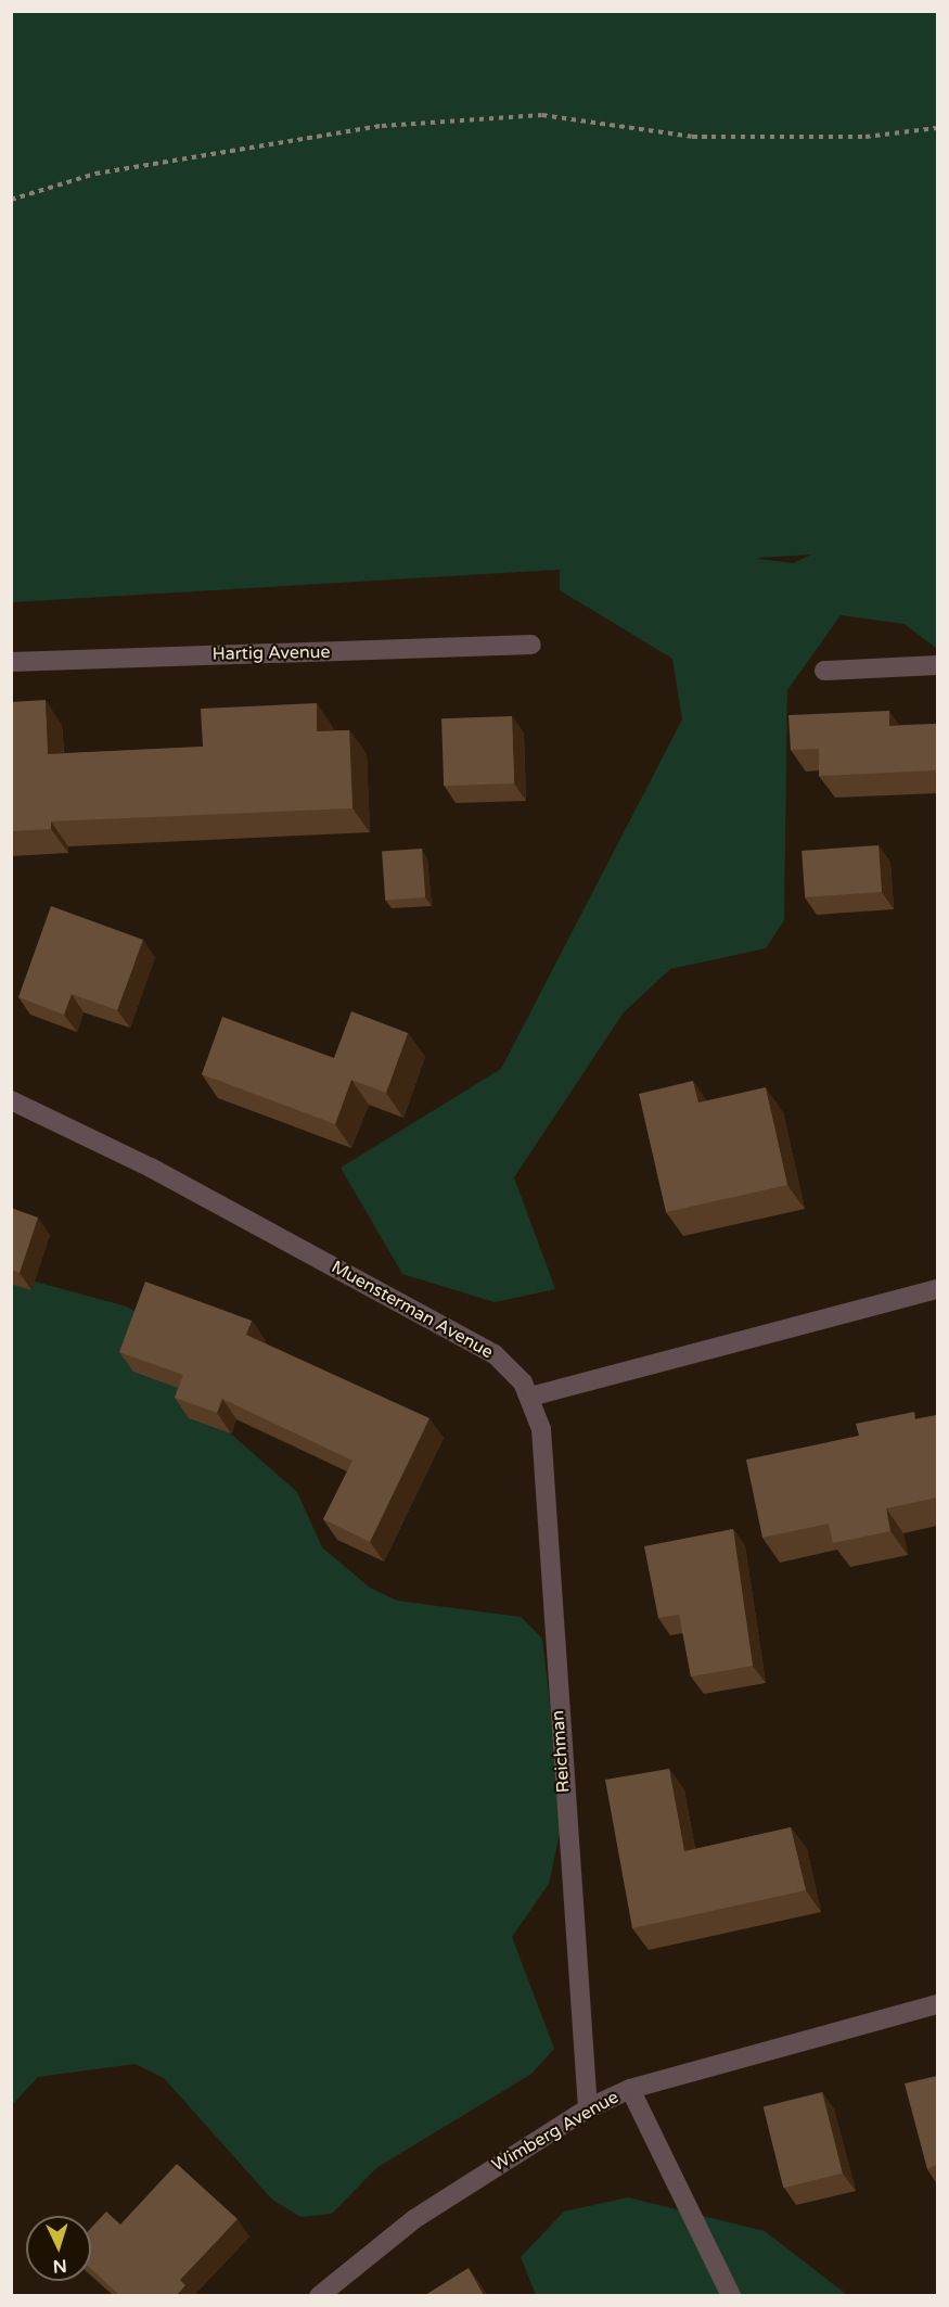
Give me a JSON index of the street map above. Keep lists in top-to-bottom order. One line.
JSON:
{"streets":{"street":["Hartig Avenue","Muensterman Avenue","Reichman","Wimberg Avenue"]},"crossings":[["Muensterman Avenue","Reichman"],["Reichman","Wimberg Avenue"]],"north":"bottom"}
